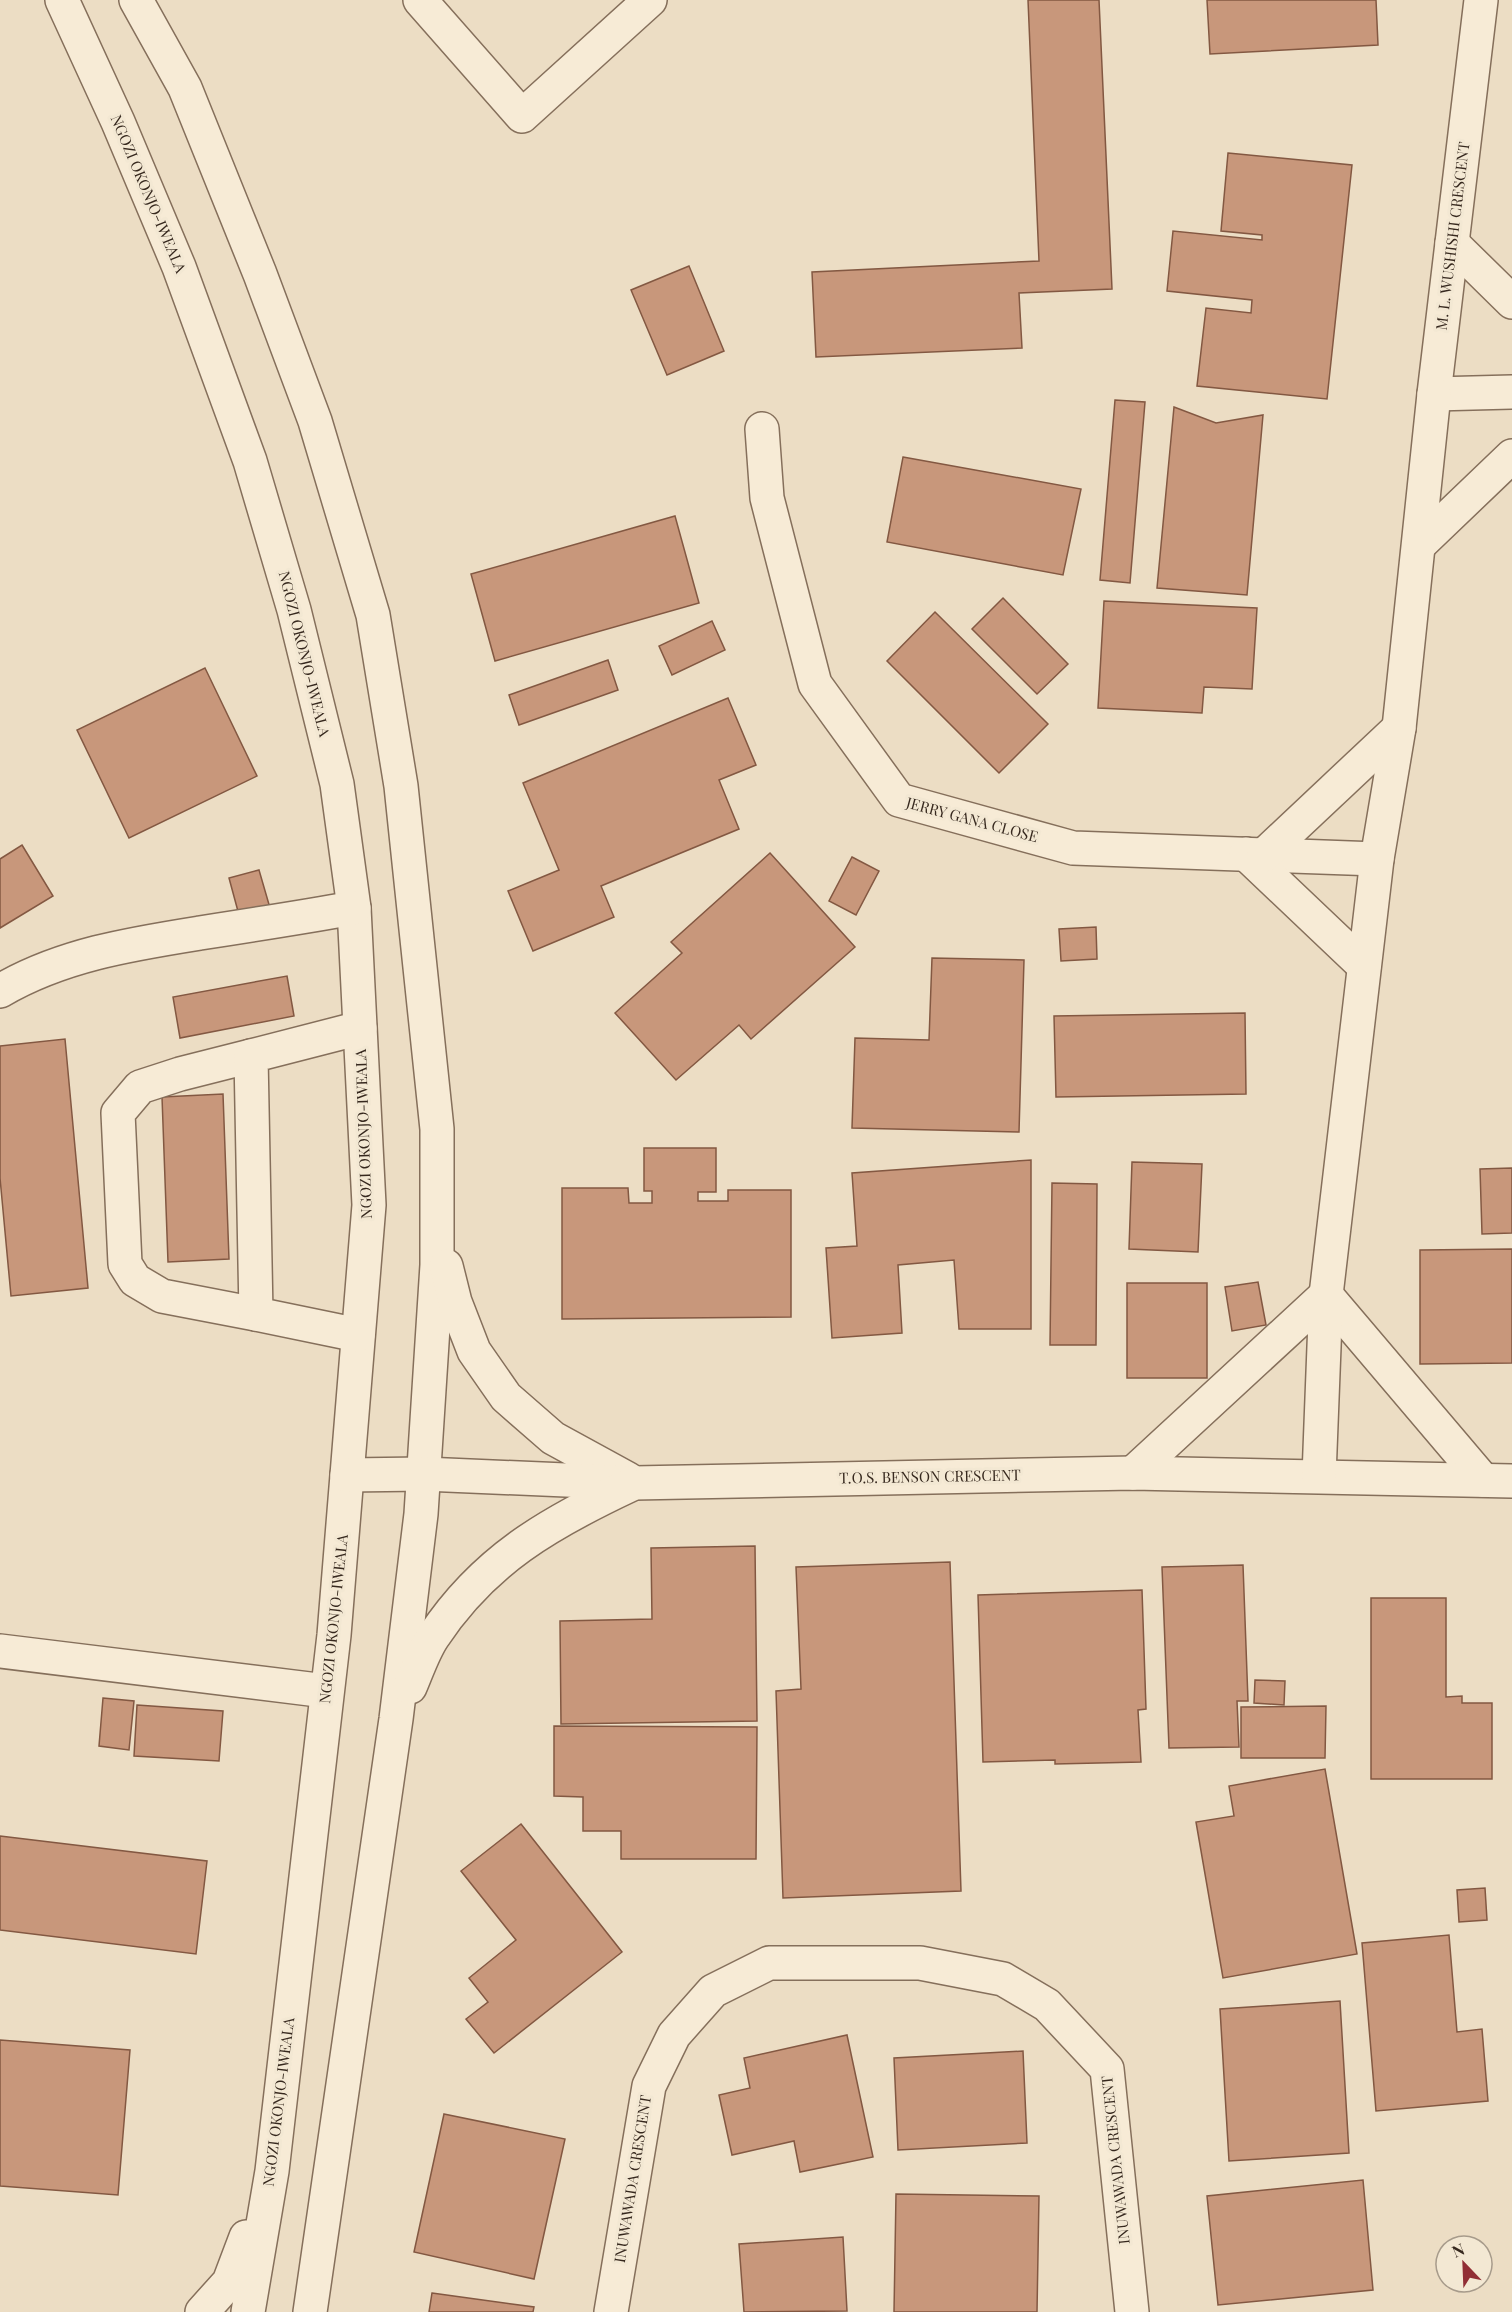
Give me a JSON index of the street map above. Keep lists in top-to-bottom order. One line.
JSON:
{"streets":{"street":["NGOZI OKONJO-IWEALA","M. L. WUSHISHI CRESCENT","JERRY GANA CLOSE","T.O.S. BENSON CRESCENT","INUWAWADA CRESCENT"]},"crossings":[["NGOZI OKONJO-IWEALA","T.O.S. BENSON CRESCENT"],["M. L. WUSHISHI CRESCENT","JERRY GANA CLOSE"],["M. L. WUSHISHI CRESCENT","T.O.S. BENSON CRESCENT"]],"north":"top left"}
